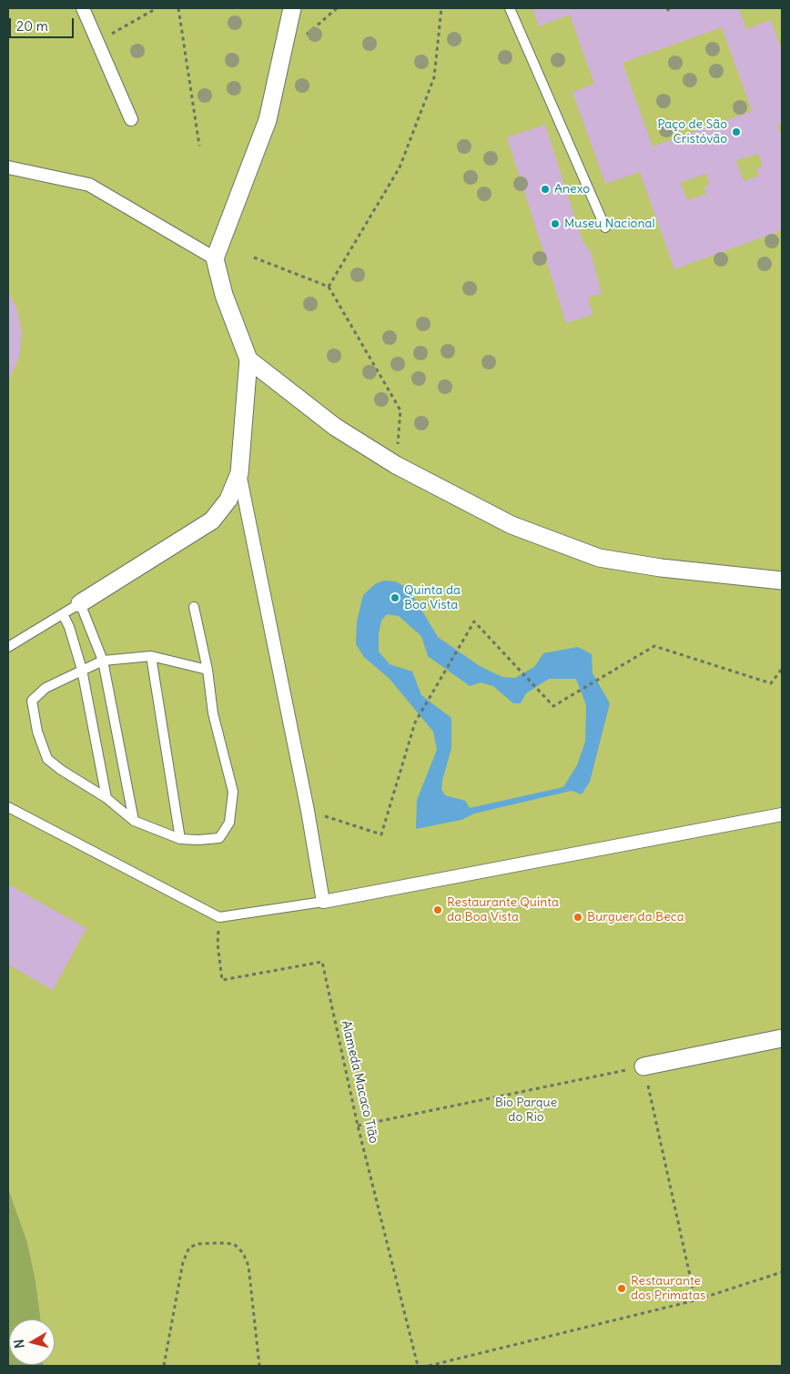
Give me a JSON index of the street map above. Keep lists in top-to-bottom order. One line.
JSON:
{"streets":{"path":["Alameda Macaco Tião"]},"parks":["Bio Parque do Rio"],"places":["Paço de São Cristóvão","Anexo","Museu Nacional","Quinta da Boa Vista","Restaurante Quinta da Boa Vista","Burguer da Beca","Restaurante dos Primatas"],"scale_bar":"20 m","north":"left"}
